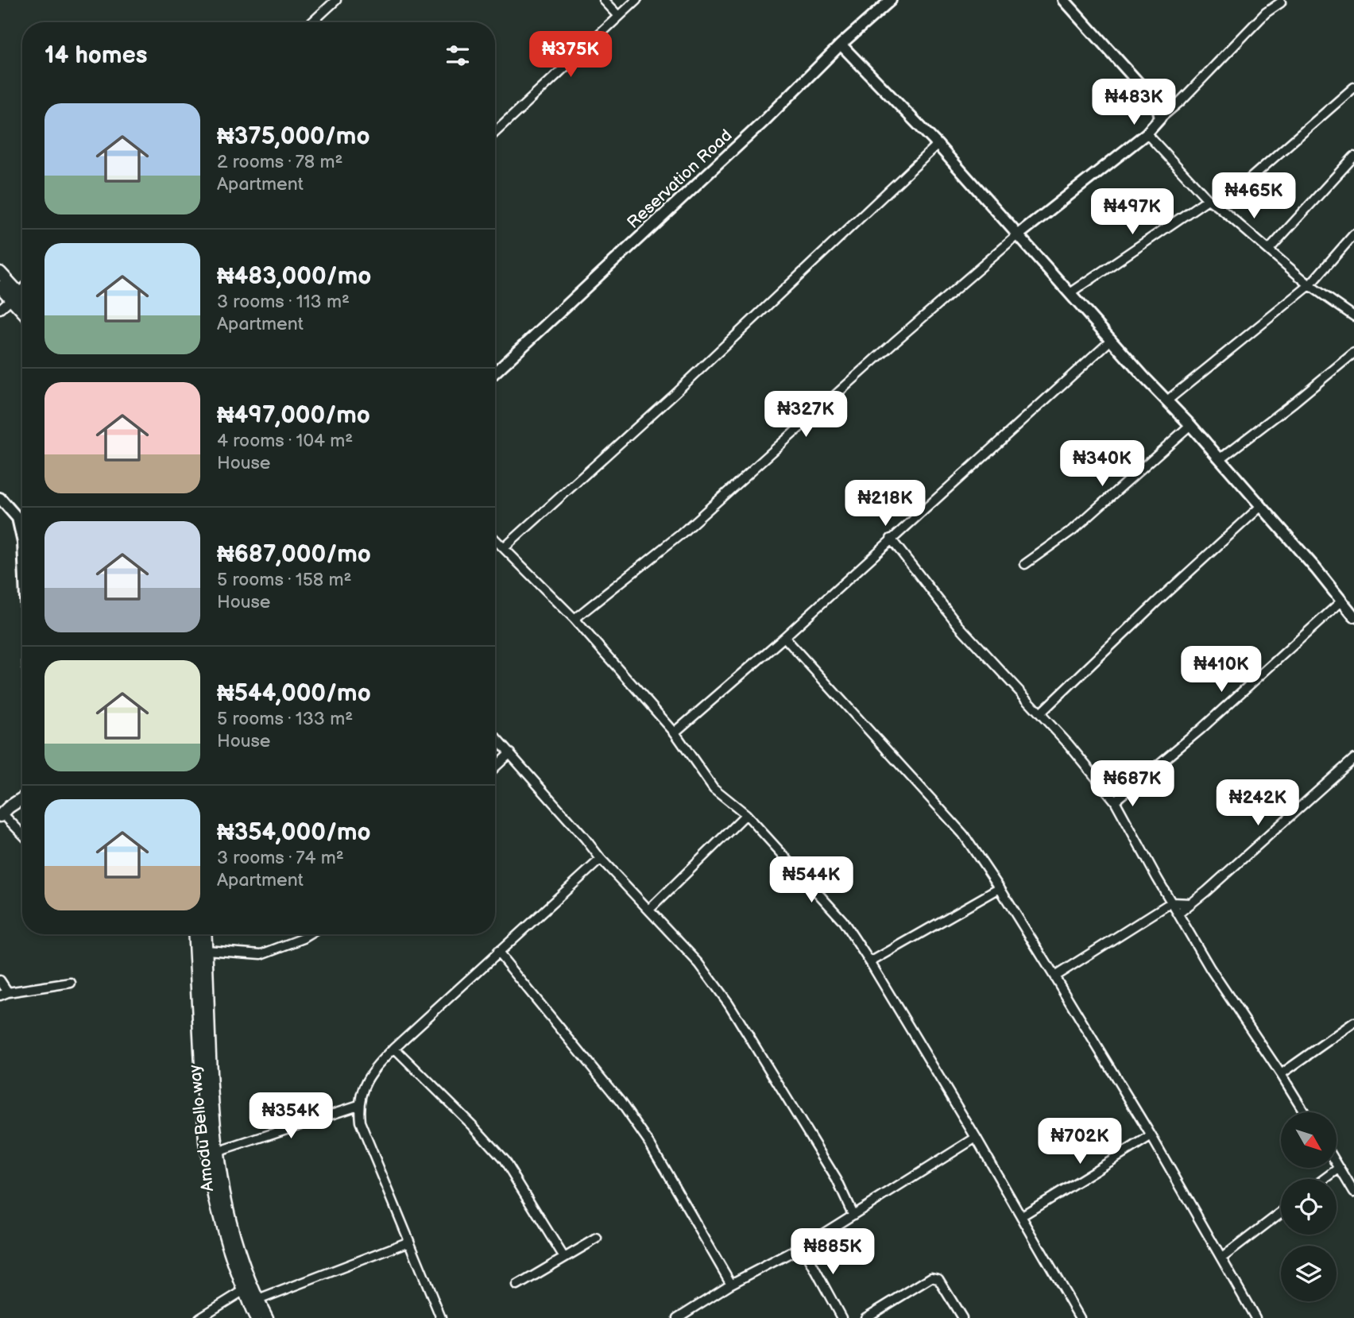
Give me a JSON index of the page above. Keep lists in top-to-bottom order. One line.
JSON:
{"streets":{"main road":["Amodu Bello way"],"street":["Reservation Road"]},"north":"bottom right","page":{"heading":"14 homes","price":["₦375K","₦483K","₦465K","₦497K","₦327K","₦340K","₦218K","₦410K","₦687K","₦242K","₦544K","₦354K","₦702K","₦885K"],"list":[{"name":"₦375,000/mo","note":"2 rooms · 78 m² · Apartment"},{"name":"₦483,000/mo","note":"3 rooms · 113 m² · Apartment"},{"name":"₦497,000/mo","note":"4 rooms · 104 m² · House"},{"name":"₦687,000/mo","note":"5 rooms · 158 m² · House"},{"name":"₦544,000/mo","note":"5 rooms · 133 m² · House"},{"name":"₦354,000/mo","note":"3 rooms · 74 m² · Apartment"}]}}
